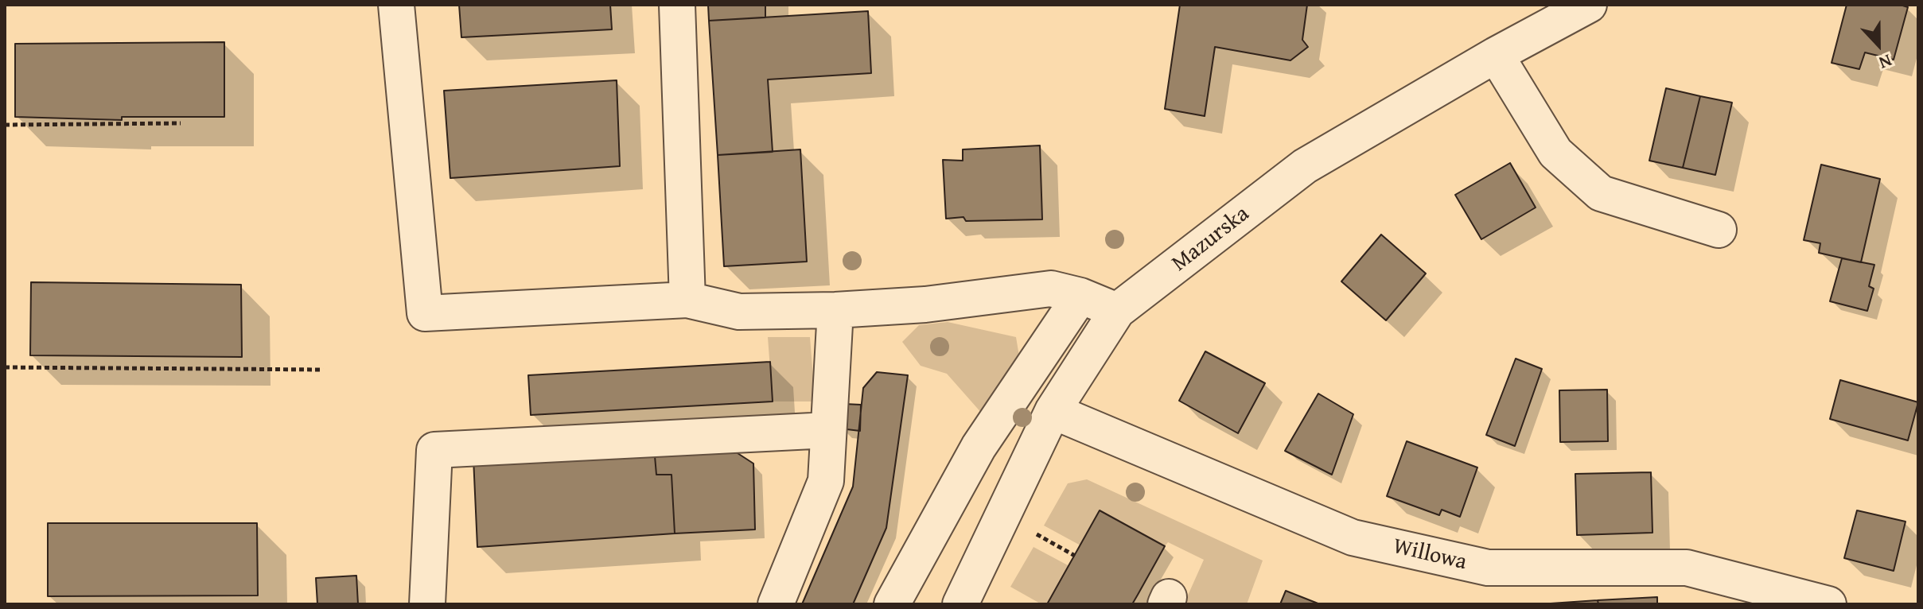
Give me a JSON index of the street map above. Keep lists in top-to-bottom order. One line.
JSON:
{"streets":{"street":["Mazurska","Willowa"]},"crossings":[["Mazurska","Willowa"]],"north":"bottom"}
